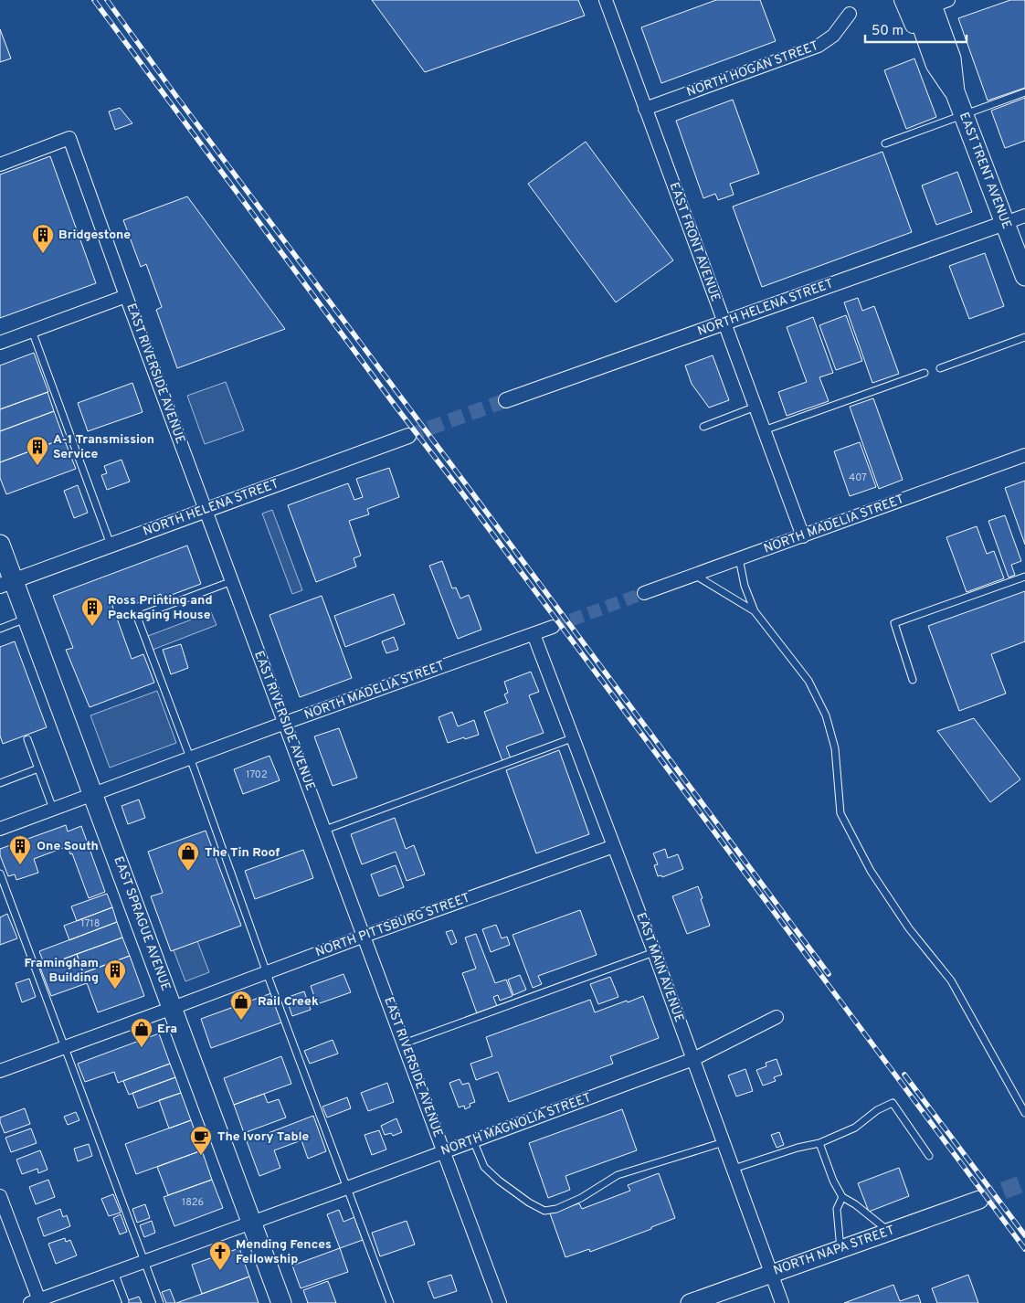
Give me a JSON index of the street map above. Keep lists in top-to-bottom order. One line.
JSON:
{"streets":{"main road":["EAST TRENT AVENUE","EAST SPRAGUE AVENUE","NORTH NAPA STREET"],"street":["NORTH HOGAN STREET","EAST FRONT AVENUE","NORTH HELENA STREET","EAST RIVERSIDE AVENUE","NORTH MADELIA STREET","NORTH PITTSBURG STREET","EAST MAIN AVENUE","NORTH MAGNOLIA STREET"]},"crossings":[["NORTH HOGAN STREET","EAST FRONT AVENUE"],["EAST TRENT AVENUE","NORTH HELENA STREET"],["EAST FRONT AVENUE","NORTH HELENA STREET"],["EAST FRONT AVENUE","NORTH MADELIA STREET"],["NORTH HELENA STREET","EAST RIVERSIDE AVENUE"],["NORTH HELENA STREET","EAST SPRAGUE AVENUE"],["EAST RIVERSIDE AVENUE","NORTH MADELIA STREET"],["EAST RIVERSIDE AVENUE","NORTH PITTSBURG STREET"],["EAST RIVERSIDE AVENUE","NORTH MAGNOLIA STREET"],["NORTH MADELIA STREET","EAST SPRAGUE AVENUE"],["NORTH MADELIA STREET","EAST MAIN AVENUE"],["EAST SPRAGUE AVENUE","NORTH PITTSBURG STREET"],["EAST SPRAGUE AVENUE","NORTH MAGNOLIA STREET"],["NORTH PITTSBURG STREET","EAST MAIN AVENUE"],["EAST MAIN AVENUE","NORTH MAGNOLIA STREET"],["EAST MAIN AVENUE","NORTH NAPA STREET"]],"places":{"building":["Bridgestone","A-1 Transmission Service","Ross Printing and Packaging House","One South","Framingham Building"],"shop":["The Tin Roof","Rail Creek","Era"],"cafe":["The Ivory Table"],"church":["Mending Fences Fellowship"]},"house_numbers":["407","1702","1718","1826"],"scale_bar":"50 m"}
